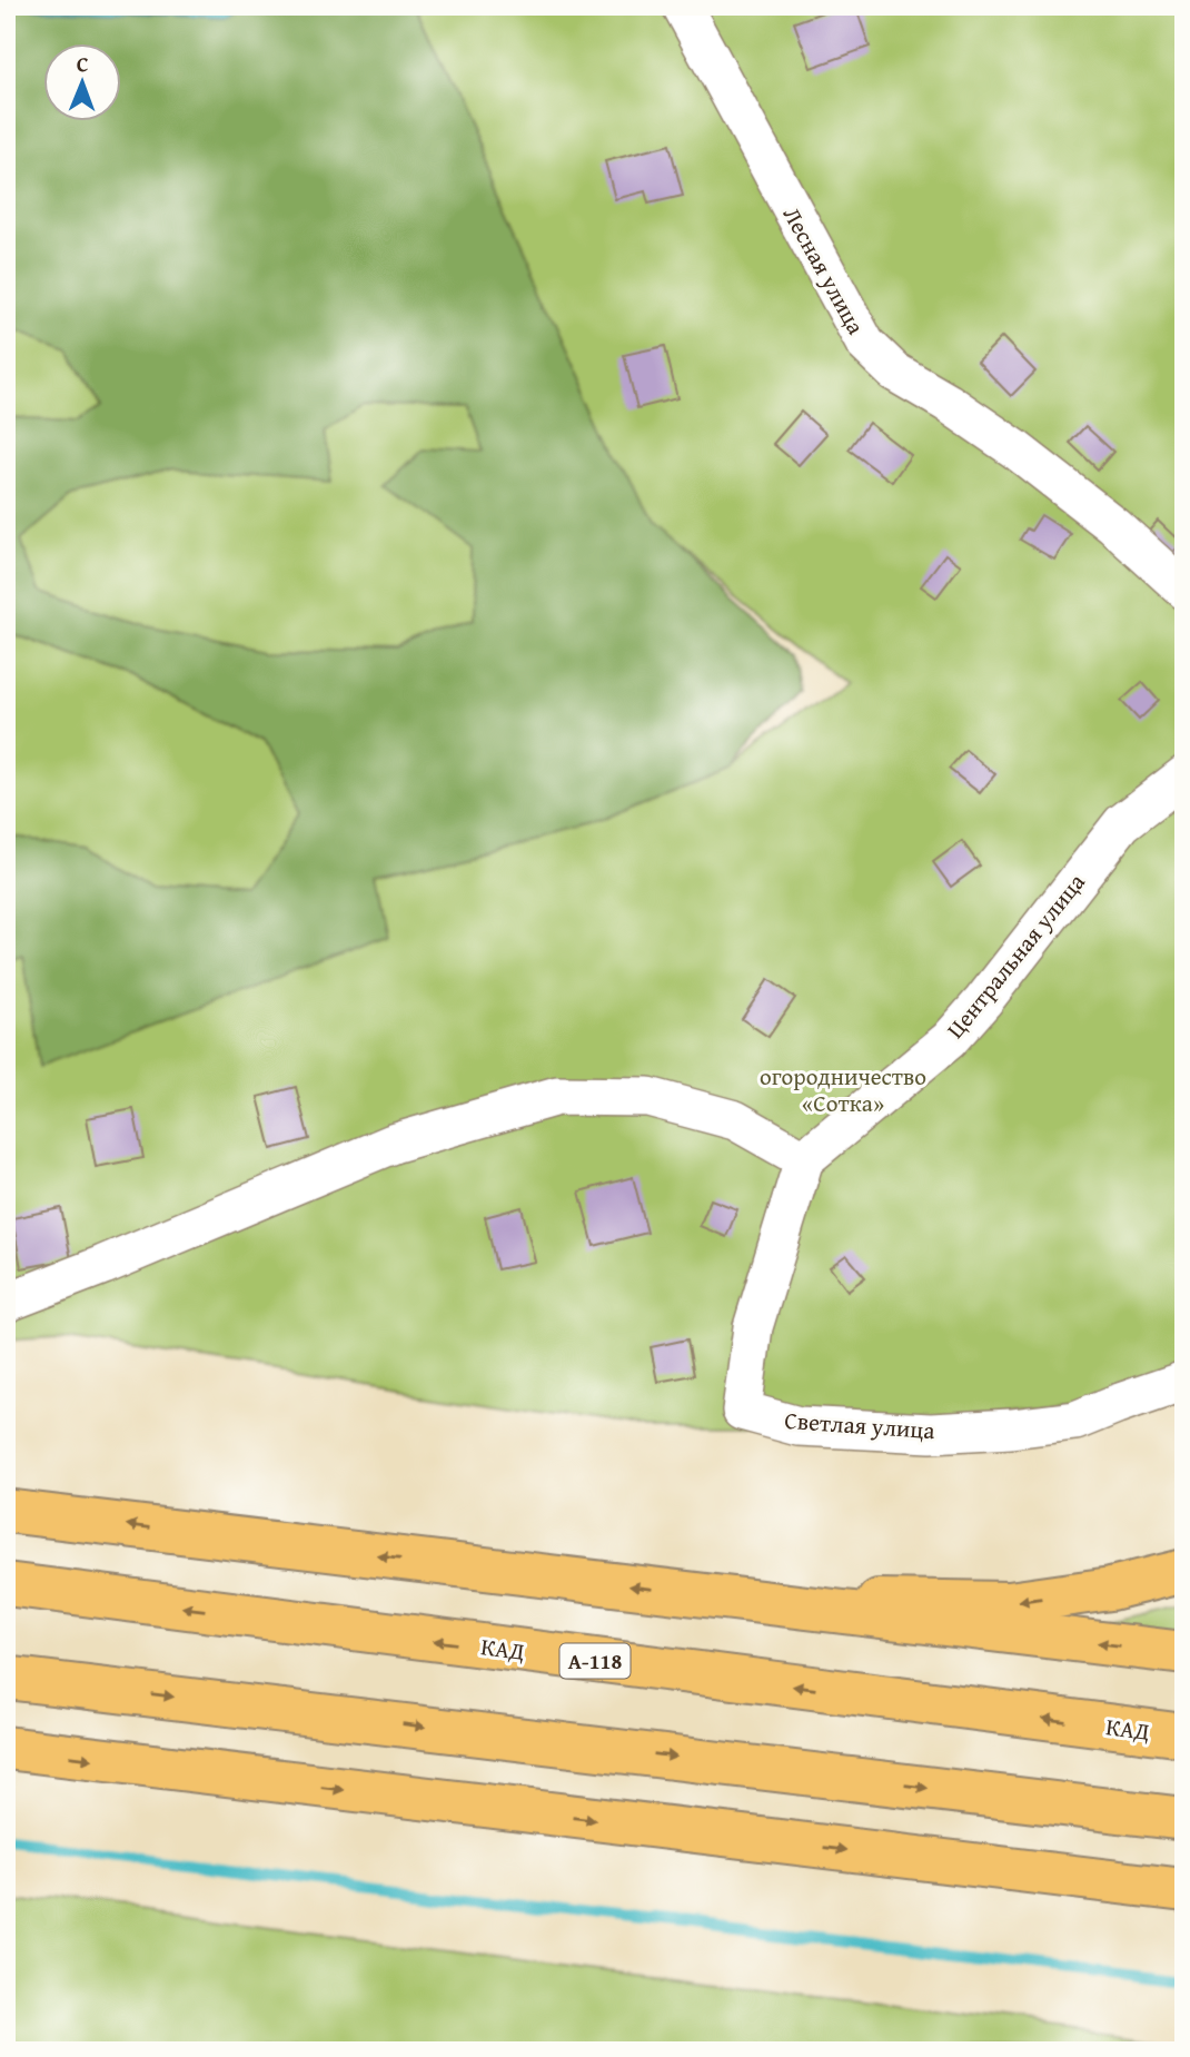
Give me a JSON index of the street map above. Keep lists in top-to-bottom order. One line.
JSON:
{"streets":{"main road":["КАД","А-118"],"street":["Лесная улица","Центральная улица","Светлая улица"]},"crossings":[["Центральная улица","Светлая улица"]],"parks":["огородничество «Сотка»"],"north":"top"}
